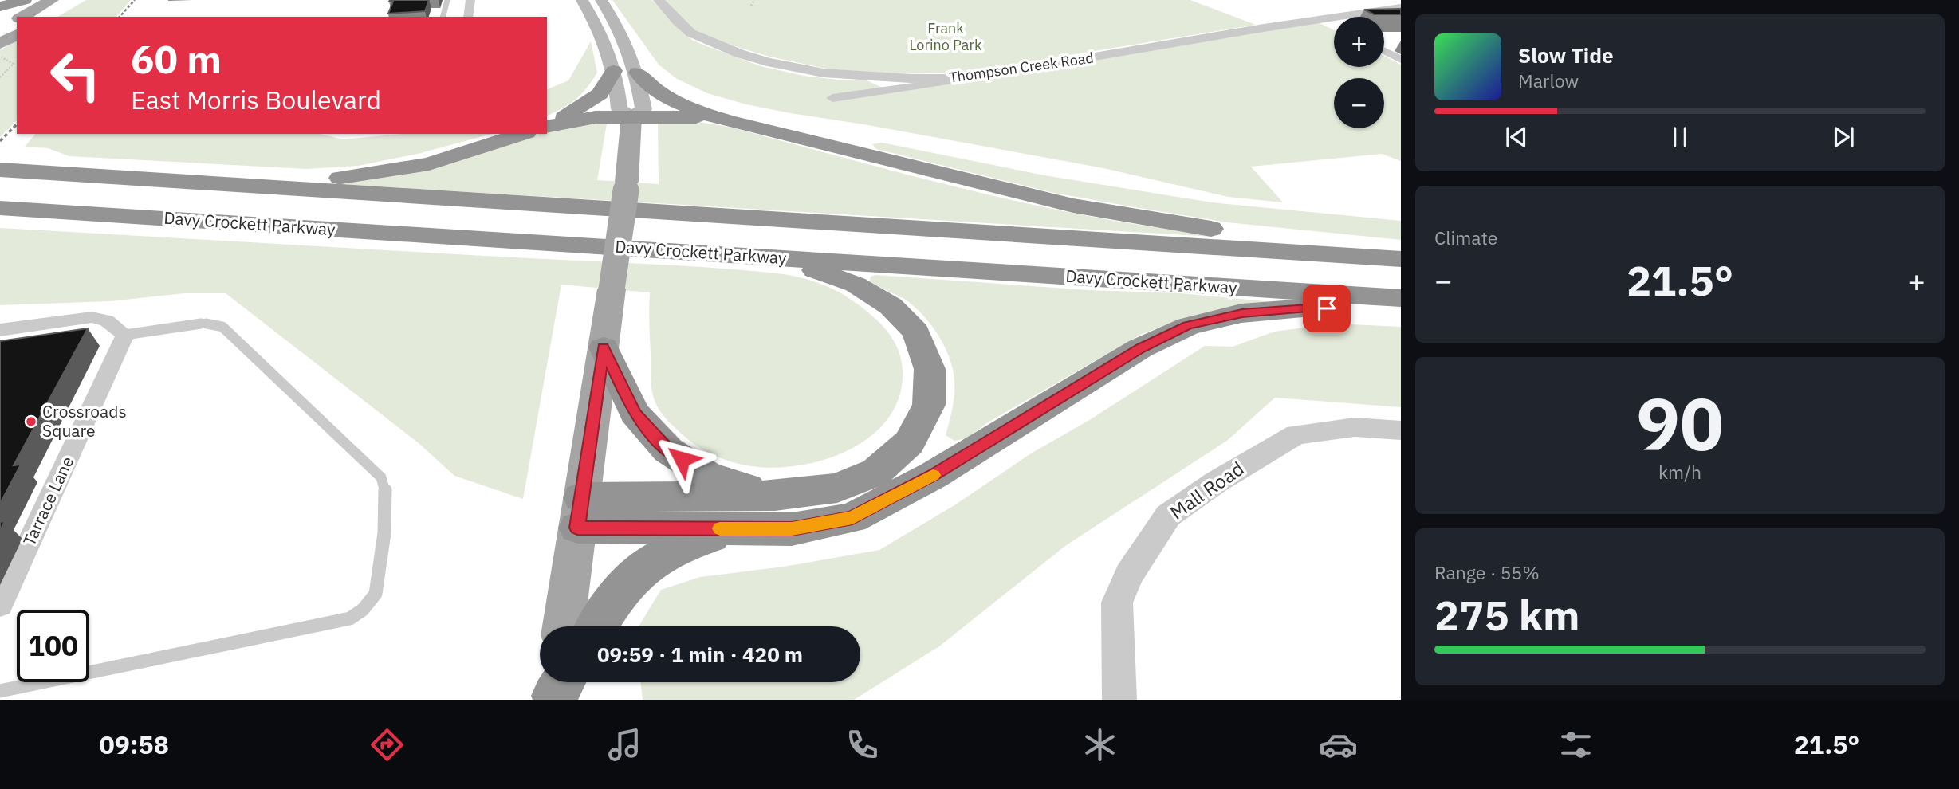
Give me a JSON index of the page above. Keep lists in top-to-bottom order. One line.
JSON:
{"streets":{"highway":["Davy Crockett Parkway"],"street":["Thompson Creek Road","Mall Road","Tarrace Lane"]},"parks":["Frank Lorino Park"],"places":["Crossroads Square"],"page":{"map_buttons":["+","−"],"turn":["60 m","East Morris Boulevard"],"song":["Slow Tide","Marlow"],"tile":["Climate",["90","km/h"],["Range · 55%","275 km"]],"heat":["−","21.5°","+"],"limit":"100","trip":"09:59 · 1 min · 420 m","tabs":["09:58","21.5°"]}}
